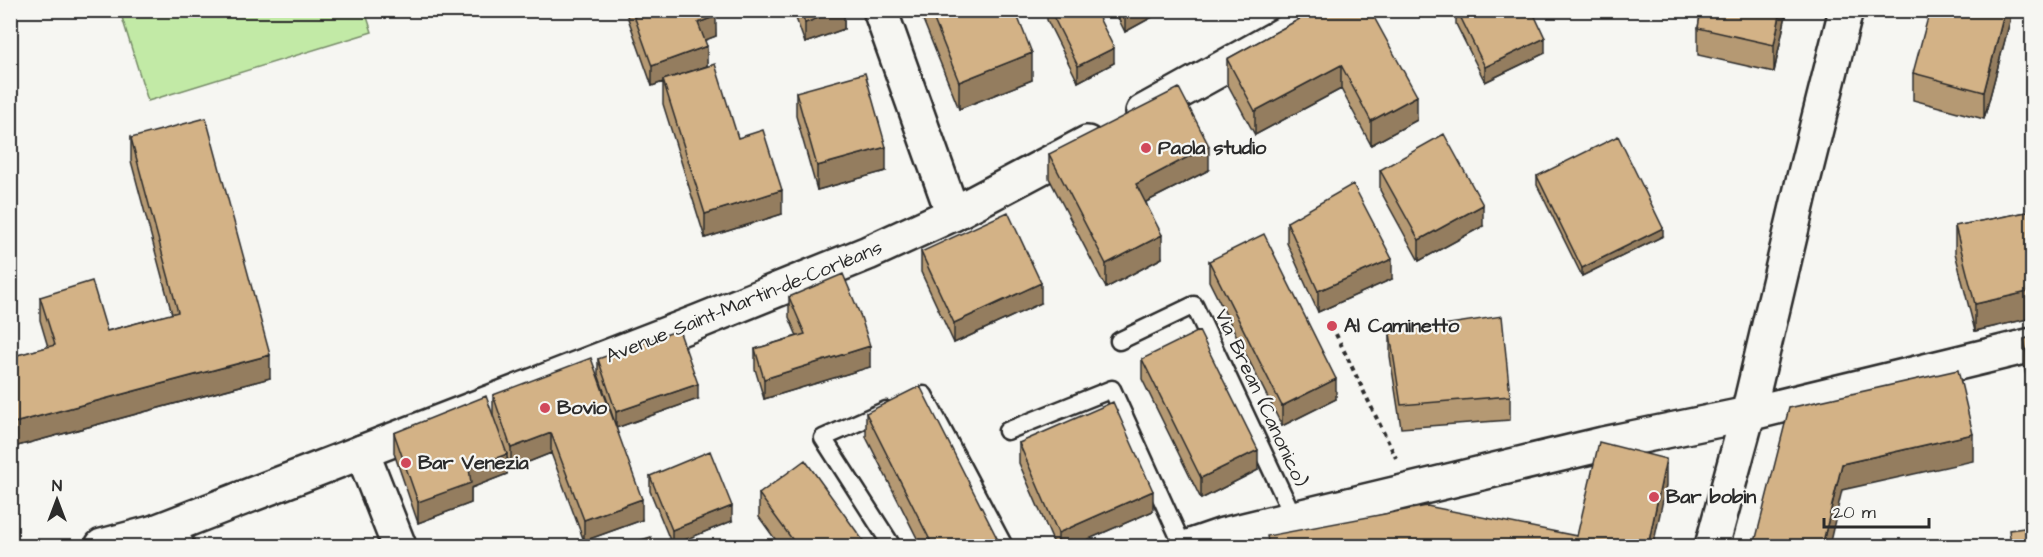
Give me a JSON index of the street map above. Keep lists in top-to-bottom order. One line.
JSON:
{"streets":{"street":["Avenue Saint-Martin-de-Corléans"],"lane":["Via Brean (Canonico)"]},"places":["Paola studio","Al Caminetto","Bovio","Bar Venezia","Bar bobin"],"scale_bar":"20 m","north":"top"}
